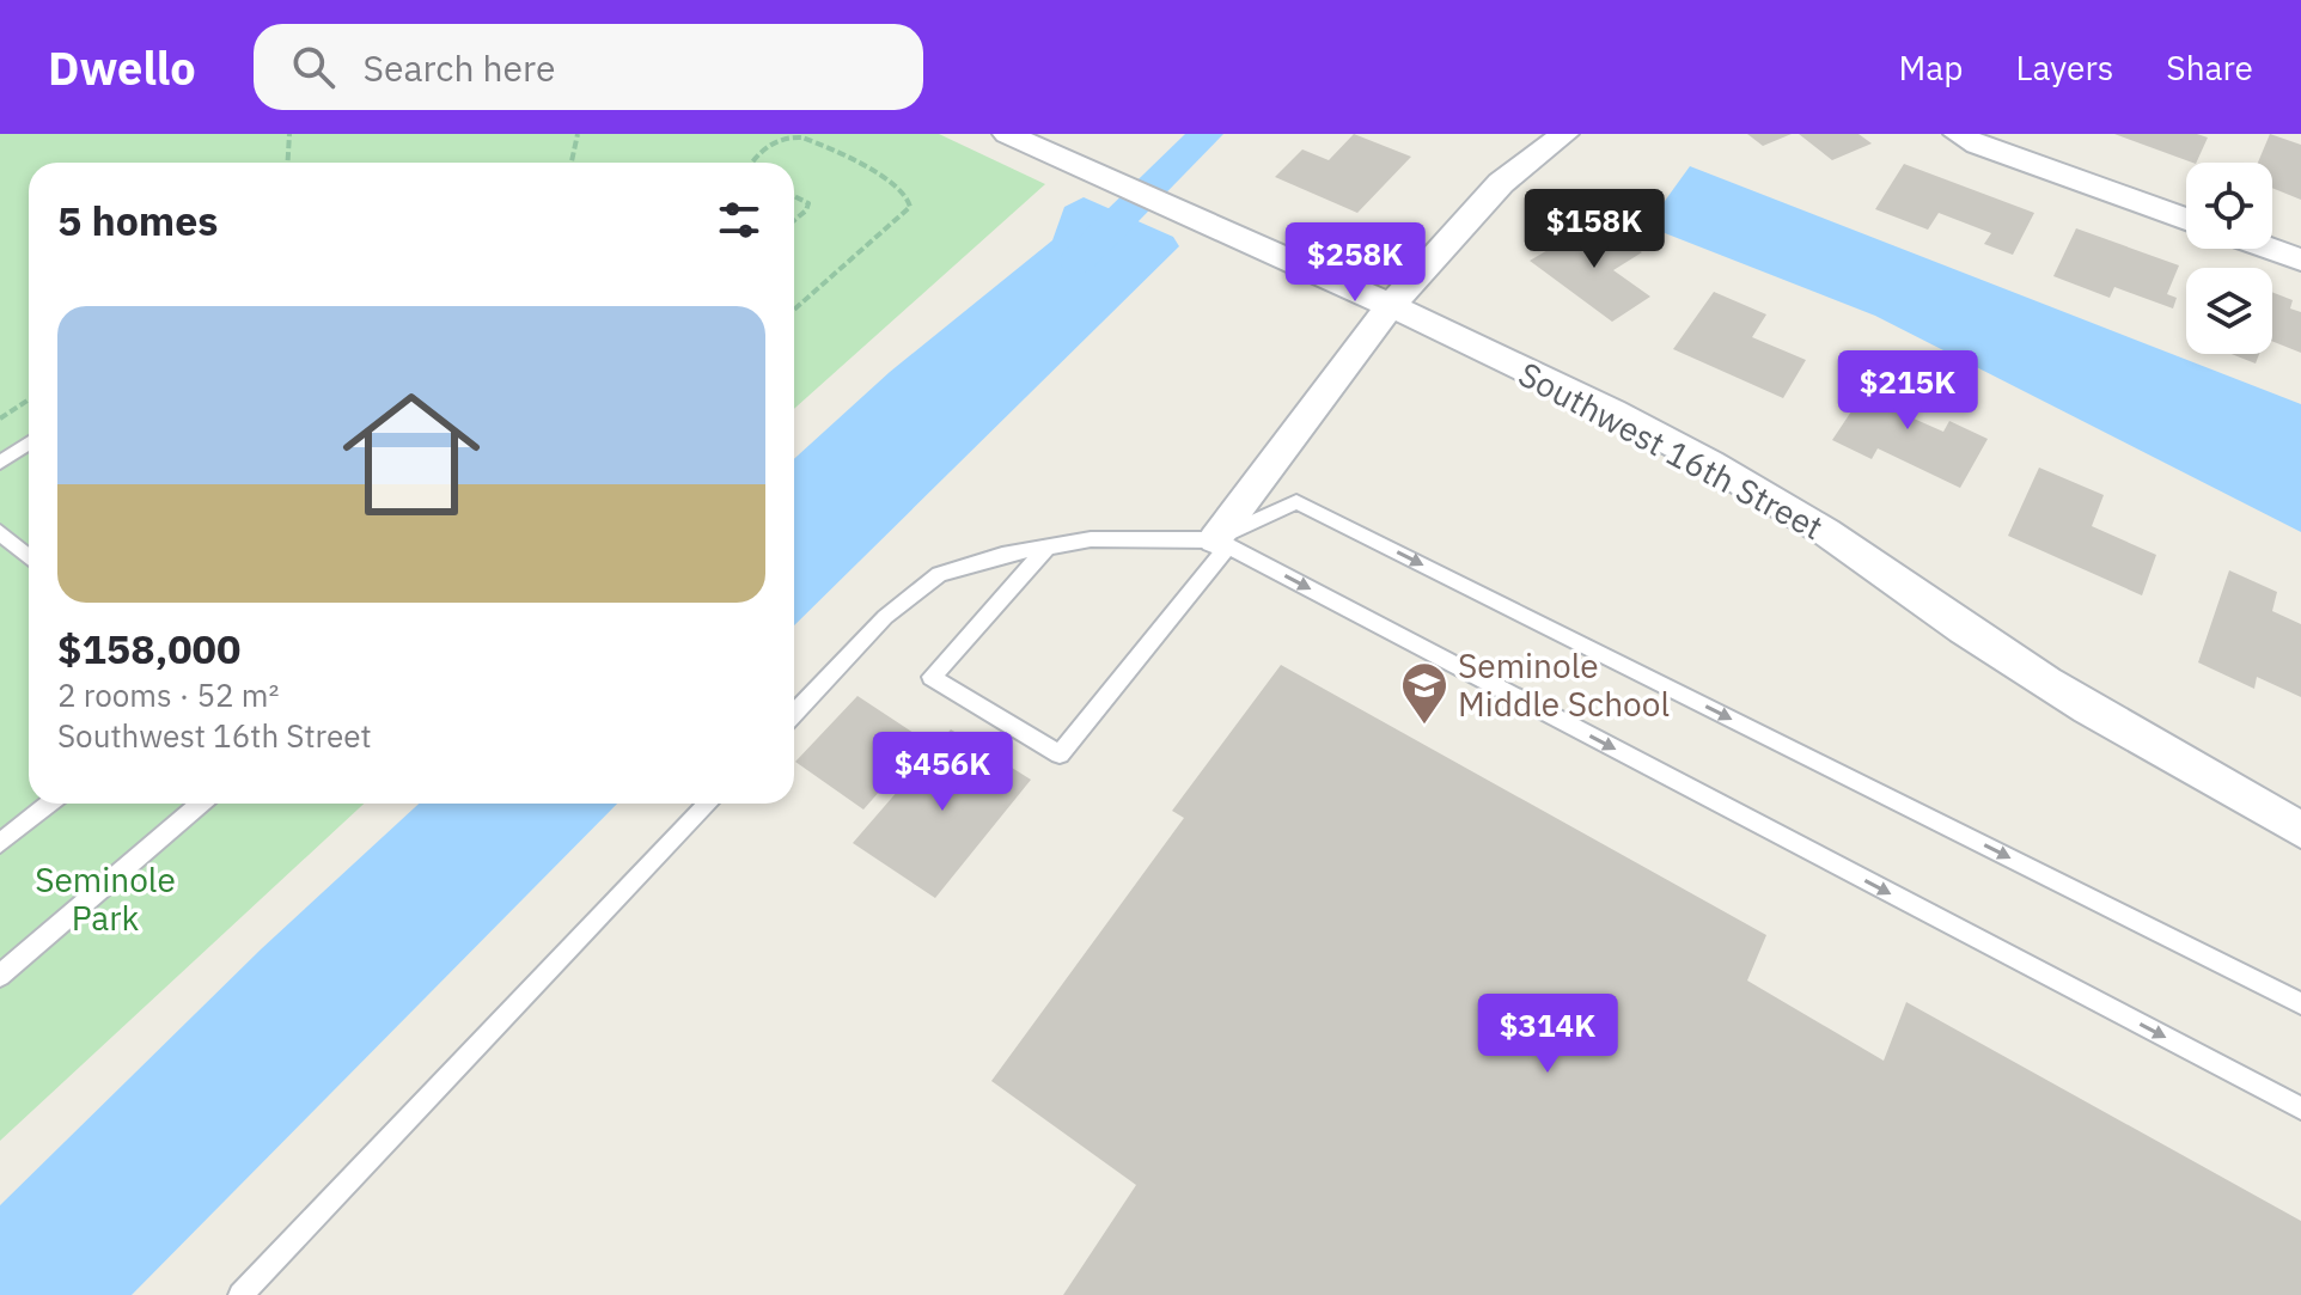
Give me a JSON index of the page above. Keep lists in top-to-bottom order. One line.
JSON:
{"streets":{"street":["Southwest 16th Street"]},"parks":["Seminole Park"],"places":{"school or university":["Seminole Middle School"]},"page":{"header":"Dwello","search":"Search here","nav":["Map","Layers","Share"],"heading":"5 homes","price":["$158K","$258K","$215K","$456K","$314K"],"list":[{"name":"$158,000","note":"2 rooms · 52 m² · Southwest 16th Street"}]}}
